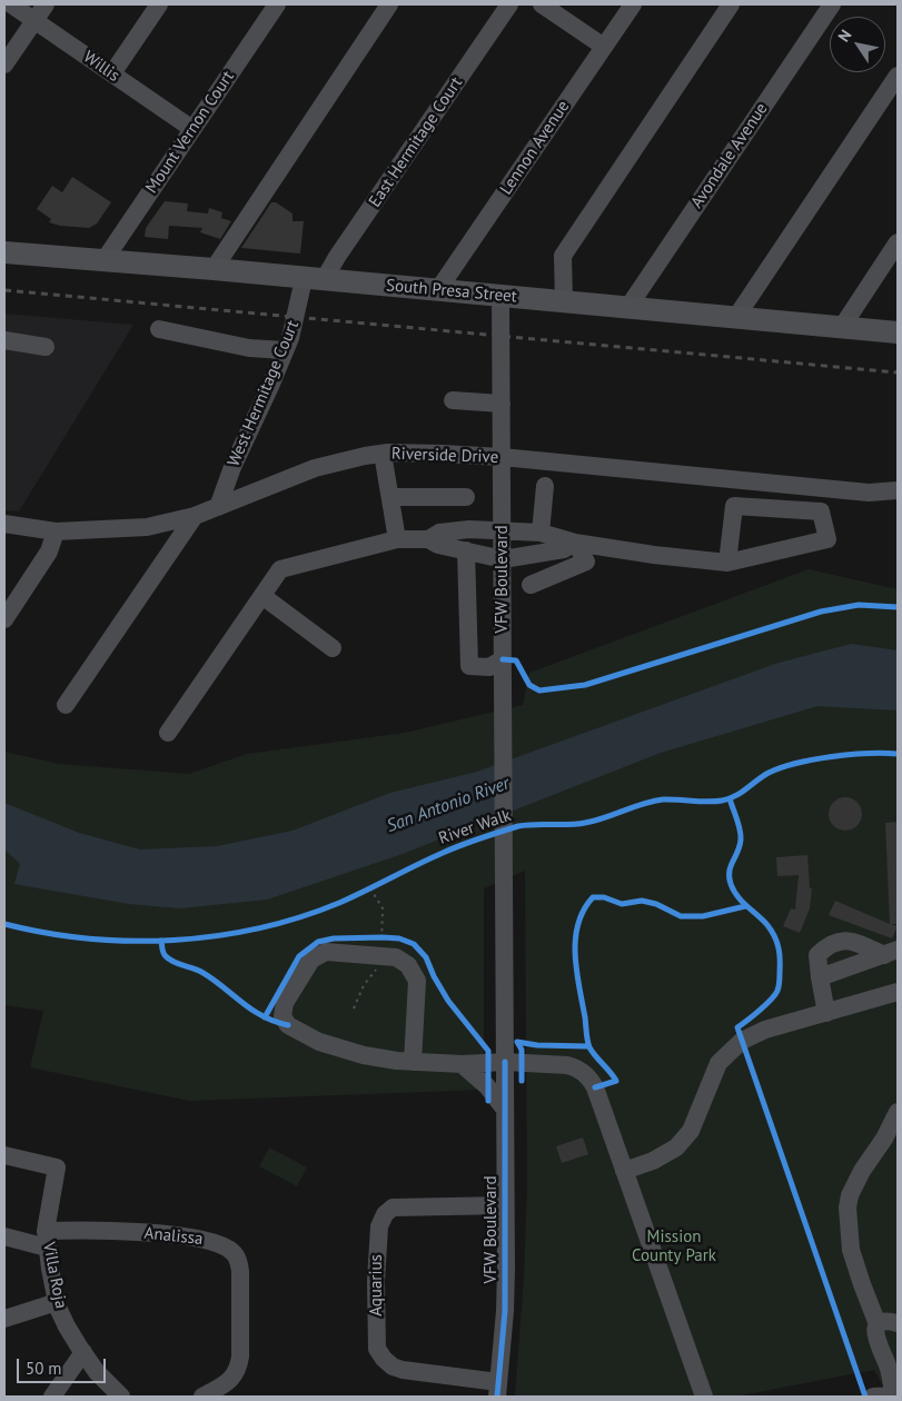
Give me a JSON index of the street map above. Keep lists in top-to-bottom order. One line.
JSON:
{"streets":{"main road":["South Presa Street"],"street":["Willis","Mount Vernon Court","East Hermitage Court","Lennon Avenue","Avondale Avenue","West Hermitage Court","Riverside Drive","VFW Boulevard","Analissa","Villa Roja","Aquarius"],"cycle path":["River Walk"]},"crossings":[["Willis","Mount Vernon Court"],["Mount Vernon Court","South Presa Street"],["East Hermitage Court","South Presa Street"],["East Hermitage Court","West Hermitage Court"],["Lennon Avenue","South Presa Street"],["Avondale Avenue","South Presa Street"],["South Presa Street","West Hermitage Court"],["South Presa Street","VFW Boulevard"],["West Hermitage Court","Riverside Drive"],["Riverside Drive","VFW Boulevard"],["VFW Boulevard","Aquarius"],["Analissa","Villa Roja"]],"water":["San Antonio River"],"parks":["Mission County Park"],"scale_bar":"50 m","north":"top left"}
